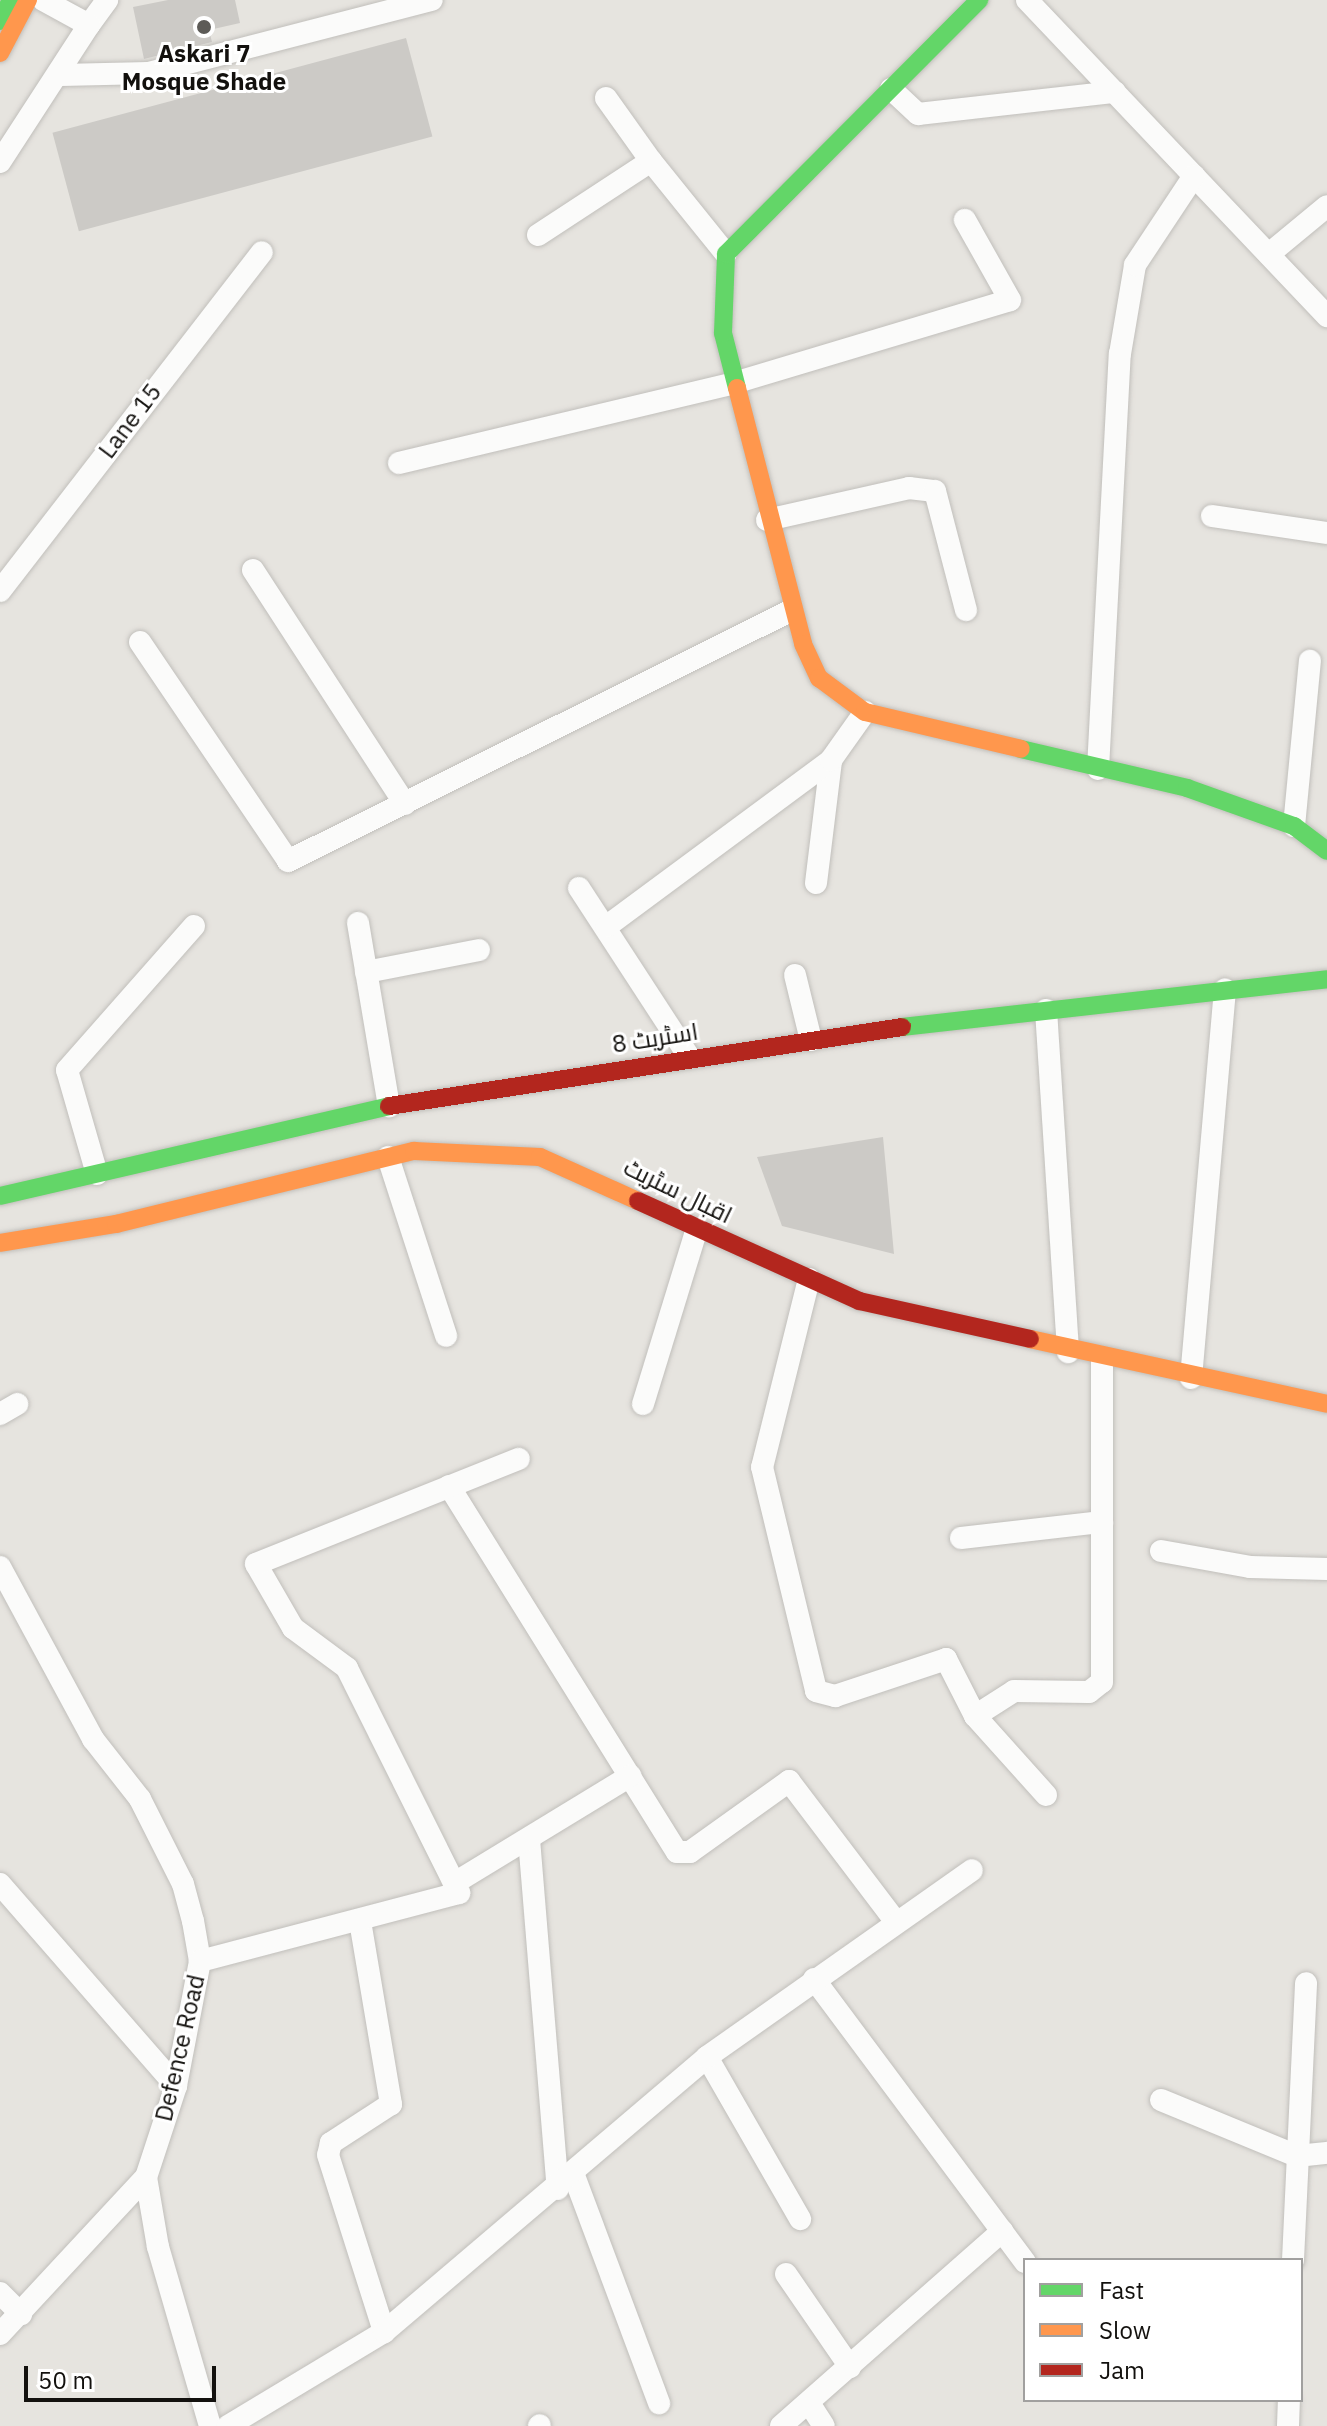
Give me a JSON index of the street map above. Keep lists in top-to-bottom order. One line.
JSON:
{"streets":{"street":["Lane 15","اسٹریٹ 8","اقبال سٹریٹ","Defence Road"]},"places":["Askari 7 Mosque Shade"],"legend":["Fast","Slow","Jam"],"scale_bar":"50 m"}
